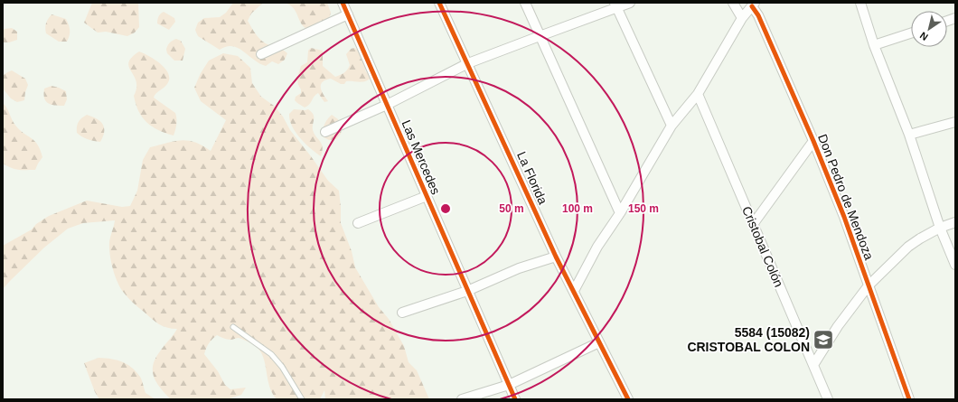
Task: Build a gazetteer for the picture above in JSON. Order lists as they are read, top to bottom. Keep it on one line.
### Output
{"streets":{"street":["Las Mercedes","La Florida","Don Pedro de Mendoza","Cristobal Colón"]},"places":{"school or university":["5584 (15082) CRISTOBAL COLON"]},"north":"bottom left","rings":["50 m","100 m","150 m"]}
